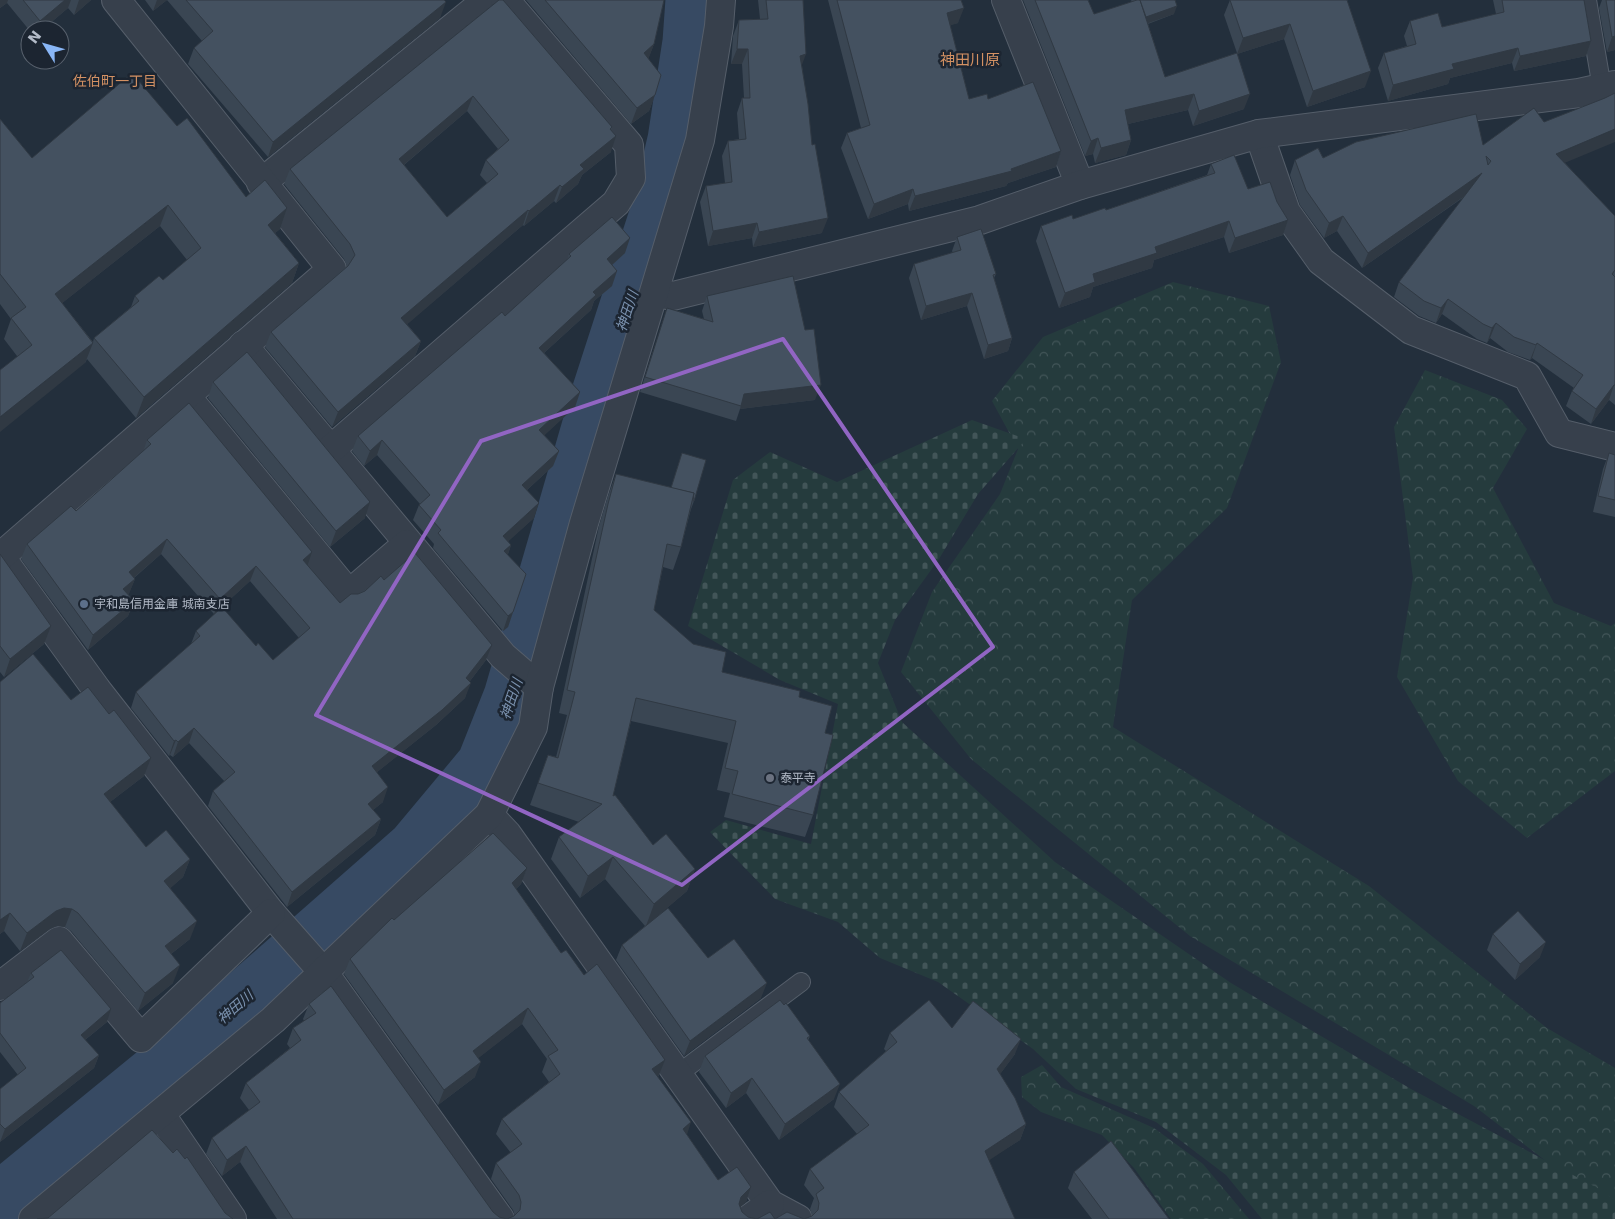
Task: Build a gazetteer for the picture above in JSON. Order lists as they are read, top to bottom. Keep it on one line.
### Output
{"districts":["神田川原","佐伯町一丁目"],"water":["神田川"],"places":["宇和島信用金庫 城南支店","泰平寺"],"north":"top left"}
